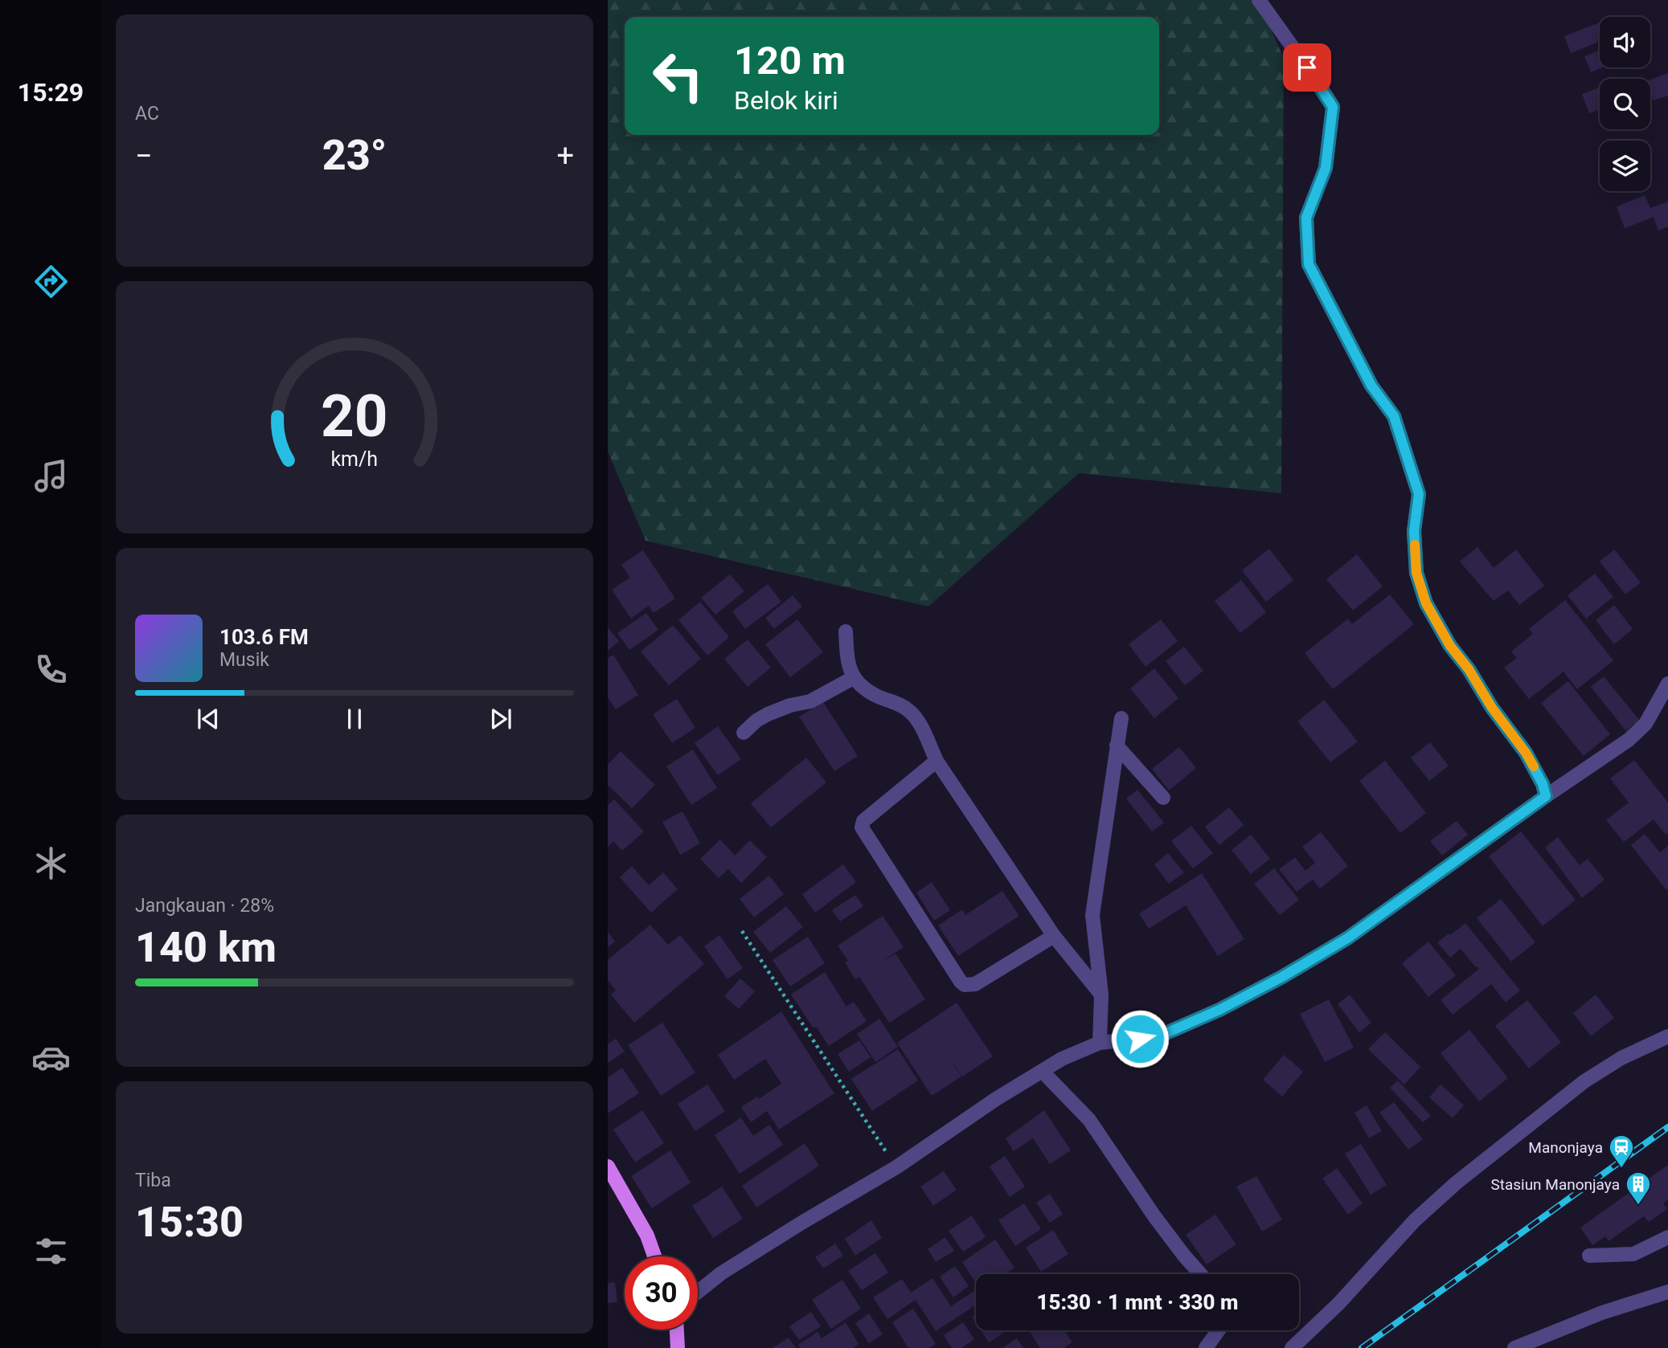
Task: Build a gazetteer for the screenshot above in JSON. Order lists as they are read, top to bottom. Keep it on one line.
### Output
{"places":{"station":["Manonjaya"],"building":["Stasiun Manonjaya"]},"page":{"tabs":"15:29","tile":["AC",["Jangkauan · 28%","140 km"],["Tiba","15:30"]],"turn":["120 m","Belok kiri"],"heat":["−","23°","+"],"song":["103.6 FM","Musik"],"limit":"30","trip":"15:30 · 1 mnt · 330 m","gauge":["20","km/h"]}}
